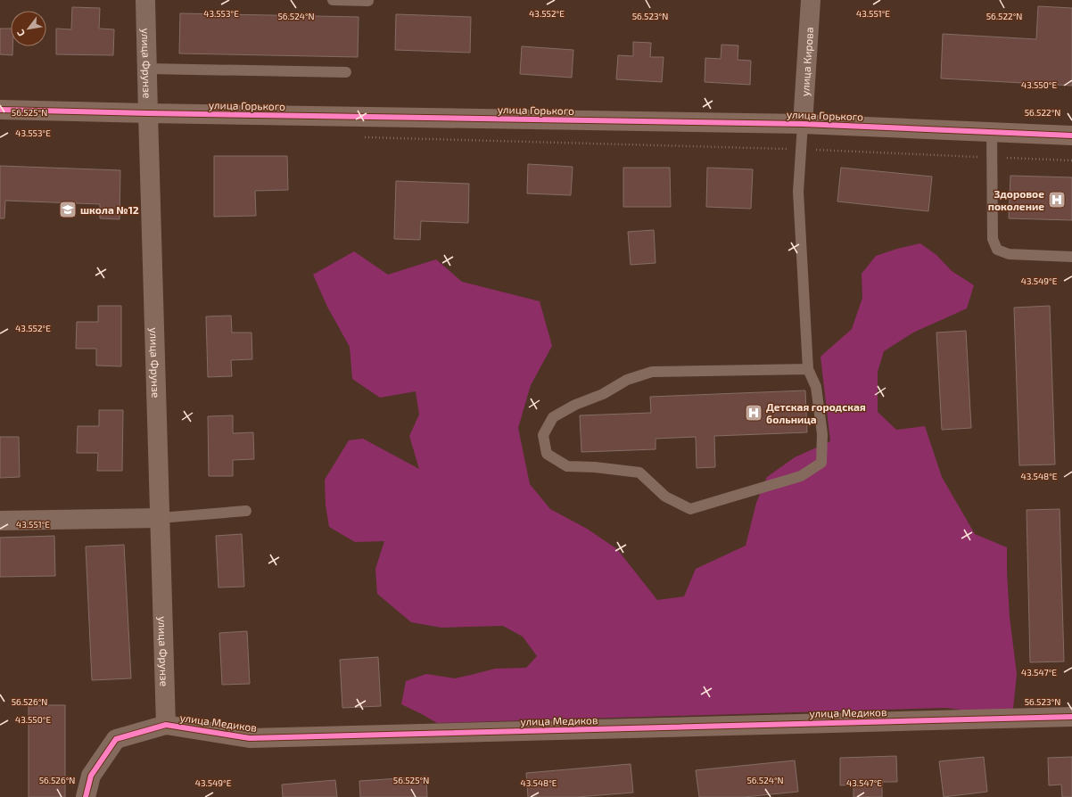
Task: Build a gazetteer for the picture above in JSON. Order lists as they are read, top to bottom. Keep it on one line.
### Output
{"streets":{"street":["улица Кирова","улица Фрунзе","улица Горького","улица Медиков"]},"crossings":[["улица Кирова","улица Горького"],["улица Фрунзе","улица Горького"],["улица Фрунзе","улица Медиков"]],"places":{"hospital":["Здоровое поколение","Детская городская больница"],"school or university":["школа №12"]},"north":"bottom left","coordinates":["43.553°E","43.552°E","43.551°E","56.524°N","56.523°N","56.522°N","43.550°E","56.525°N","43.549°E","43.548°E","43.547°E","56.526°N"]}
